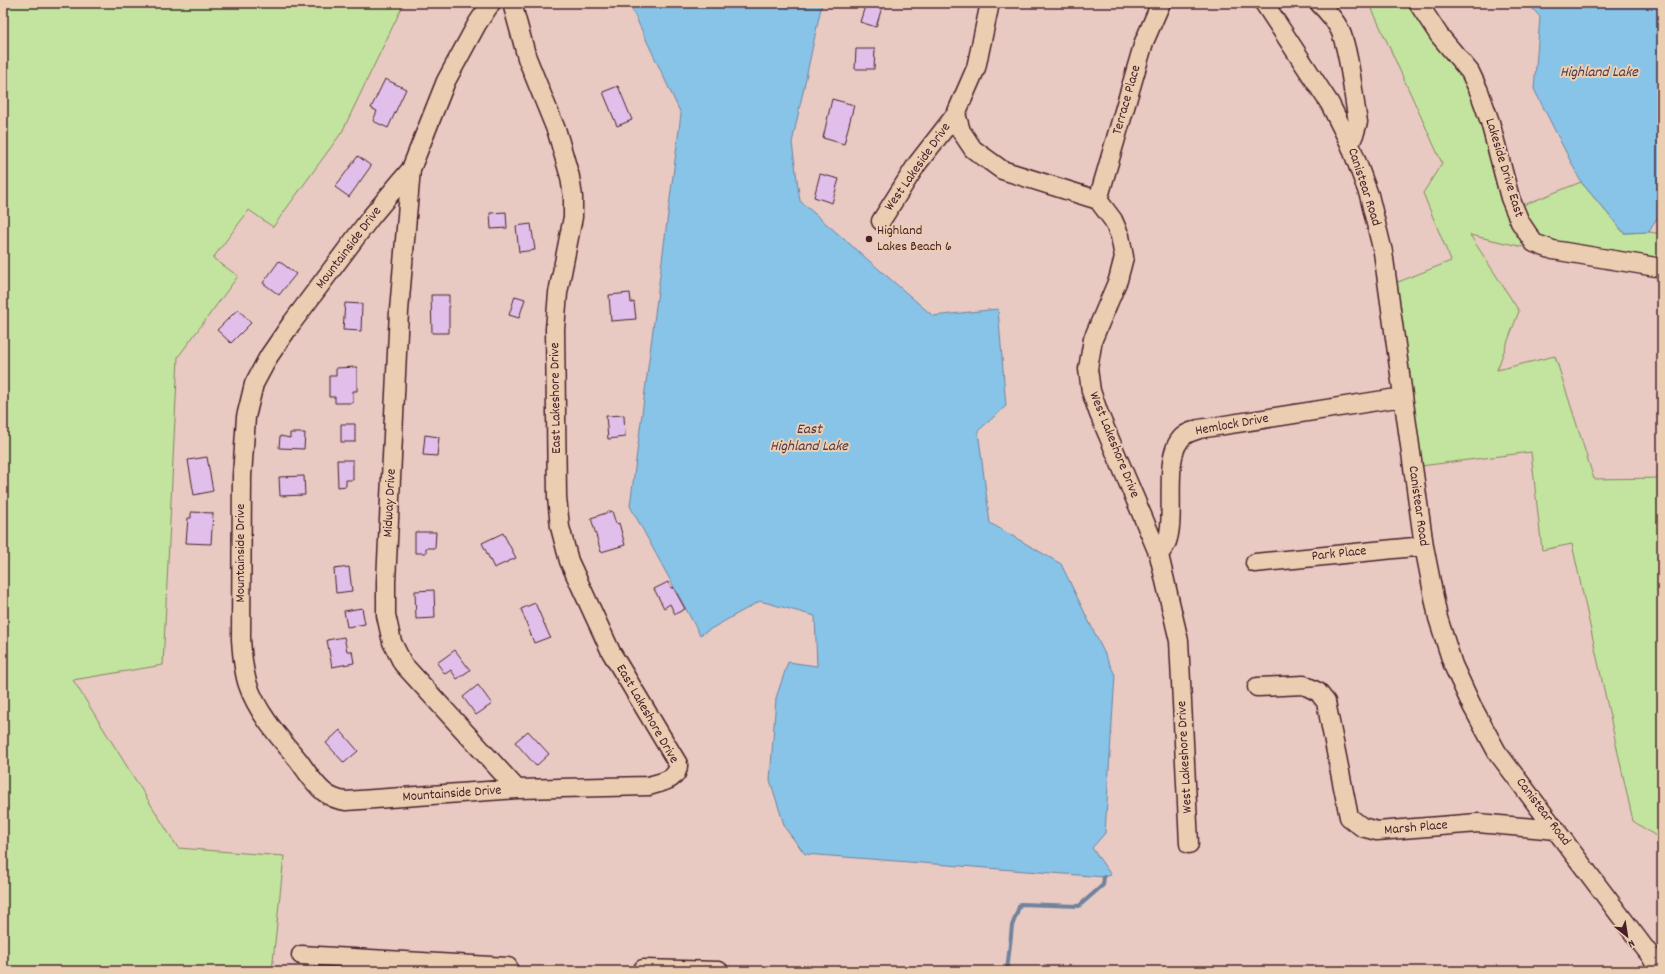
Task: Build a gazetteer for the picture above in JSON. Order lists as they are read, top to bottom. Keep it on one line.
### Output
{"streets":{"street":["Terrace Place","West Lakeside Drive","Lakeside Drive East","Canistear Road","Mountainside Drive","East Lakeshore Drive","Hemlock Drive","West Lakeshore Drive","Midway Drive","Park Place","Marsh Place"]},"crossings":[["Terrace Place","West Lakeshore Drive"],["Canistear Road","Hemlock Drive"],["Canistear Road","Park Place"],["Canistear Road","Marsh Place"],["Mountainside Drive","East Lakeshore Drive"],["Mountainside Drive","Midway Drive"],["Hemlock Drive","West Lakeshore Drive"]],"water":["Highland Lake","East Highland Lake"],"places":["Highland Lakes Beach 6"],"north":"bottom right"}
